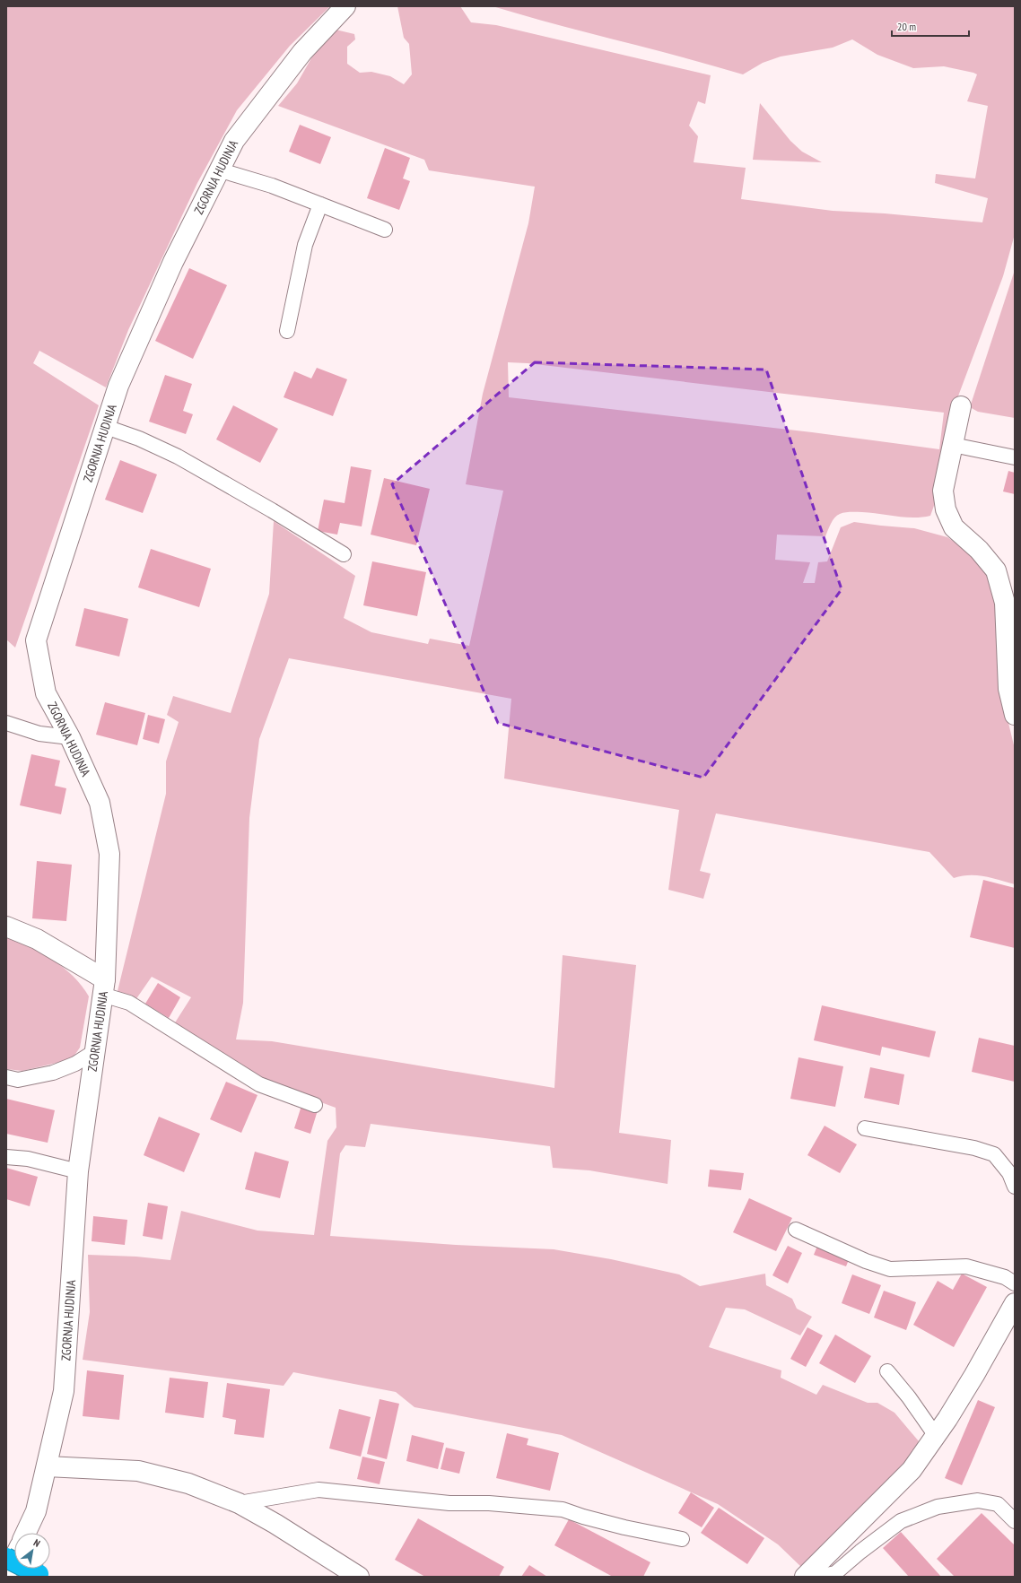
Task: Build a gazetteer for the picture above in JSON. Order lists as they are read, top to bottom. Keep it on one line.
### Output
{"streets":{"street":["ZGORNJA HUDINJA"]},"scale_bar":"20 m","north":"top right"}
